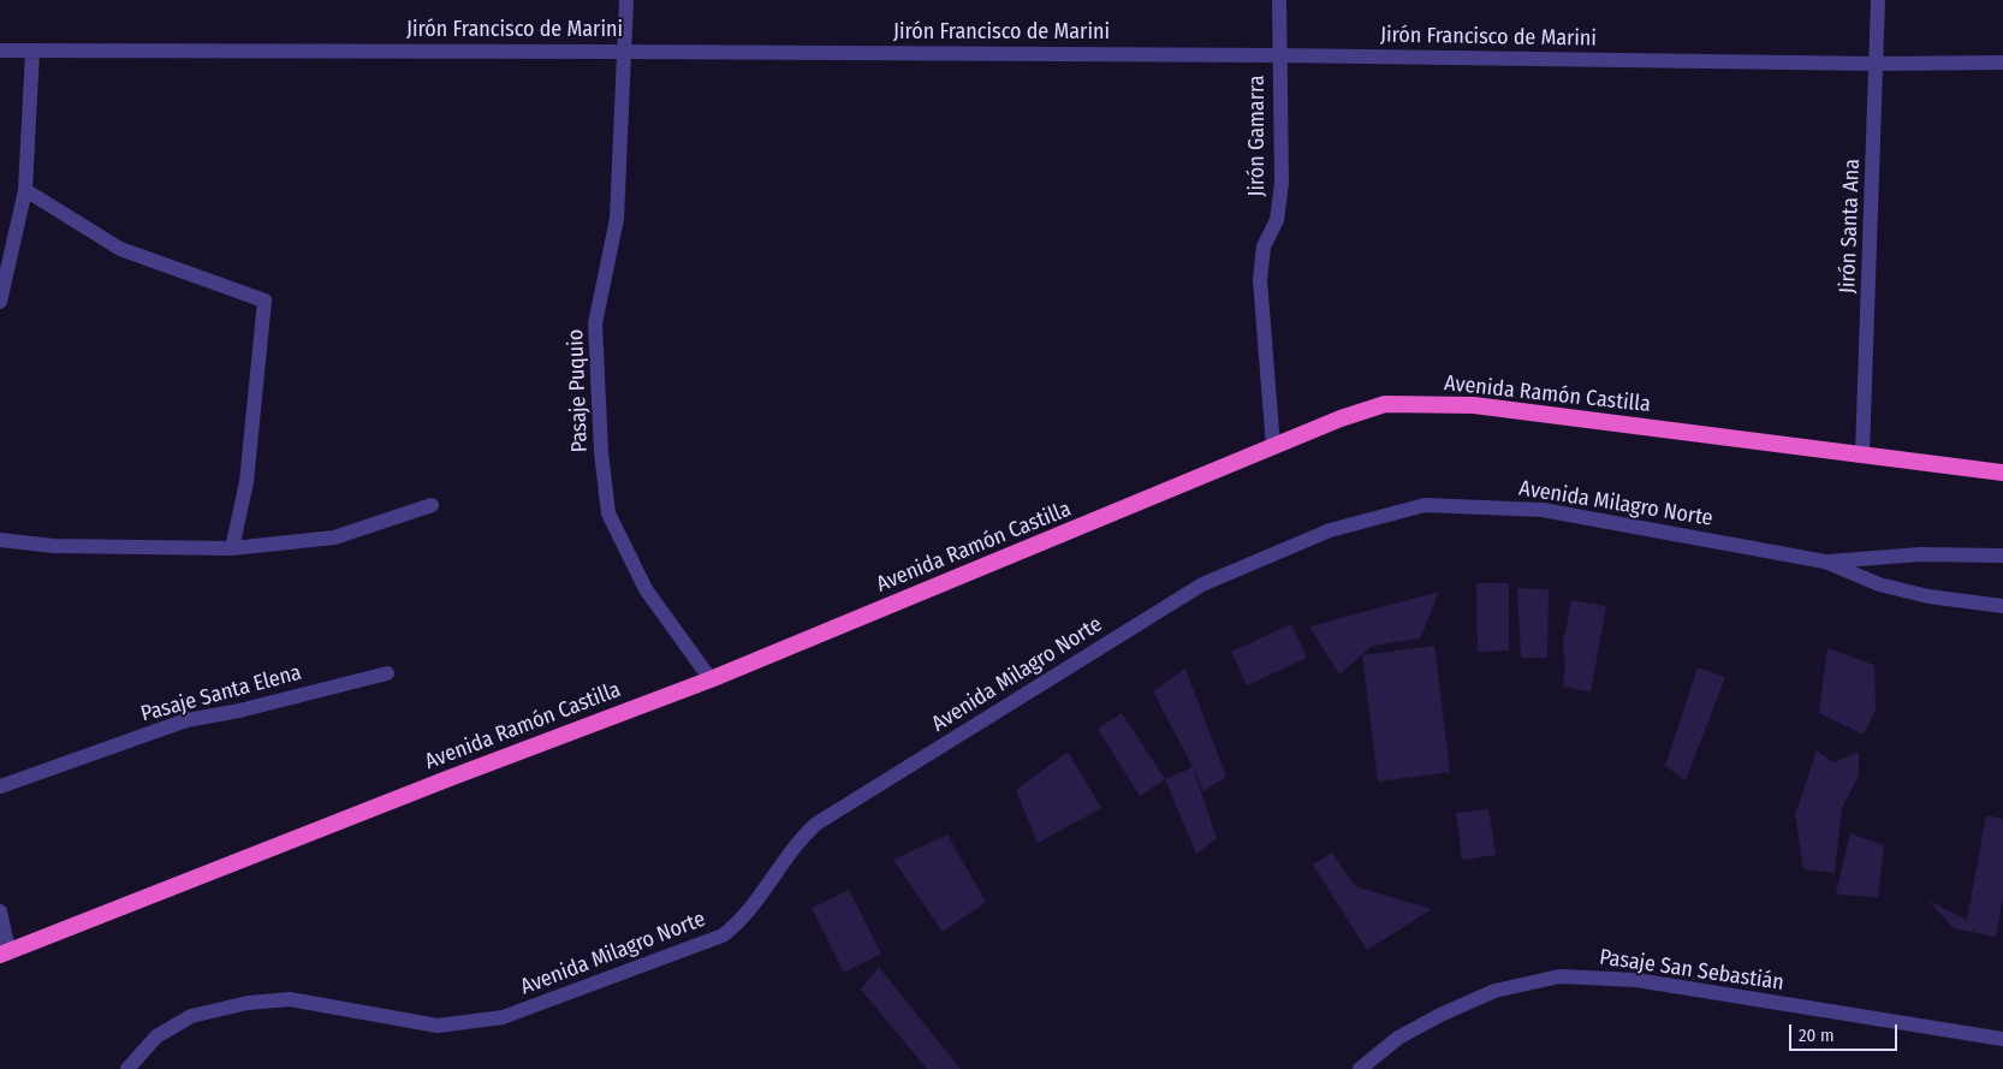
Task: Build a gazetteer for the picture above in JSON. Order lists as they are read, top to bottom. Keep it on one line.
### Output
{"streets":{"highway":["Avenida Ramón Castilla"],"street":["Jirón Francisco de Marini","Jirón Gamarra","Jirón Santa Ana","Pasaje Puquio","Avenida Milagro Norte","Pasaje Santa Elena","Pasaje San Sebastián"]},"crossings":[["Jirón Francisco de Marini","Jirón Gamarra"],["Jirón Francisco de Marini","Jirón Santa Ana"],["Jirón Francisco de Marini","Pasaje Puquio"],["Jirón Gamarra","Avenida Ramón Castilla"],["Jirón Santa Ana","Avenida Ramón Castilla"],["Pasaje Puquio","Avenida Ramón Castilla"]],"scale_bar":"20 m"}
